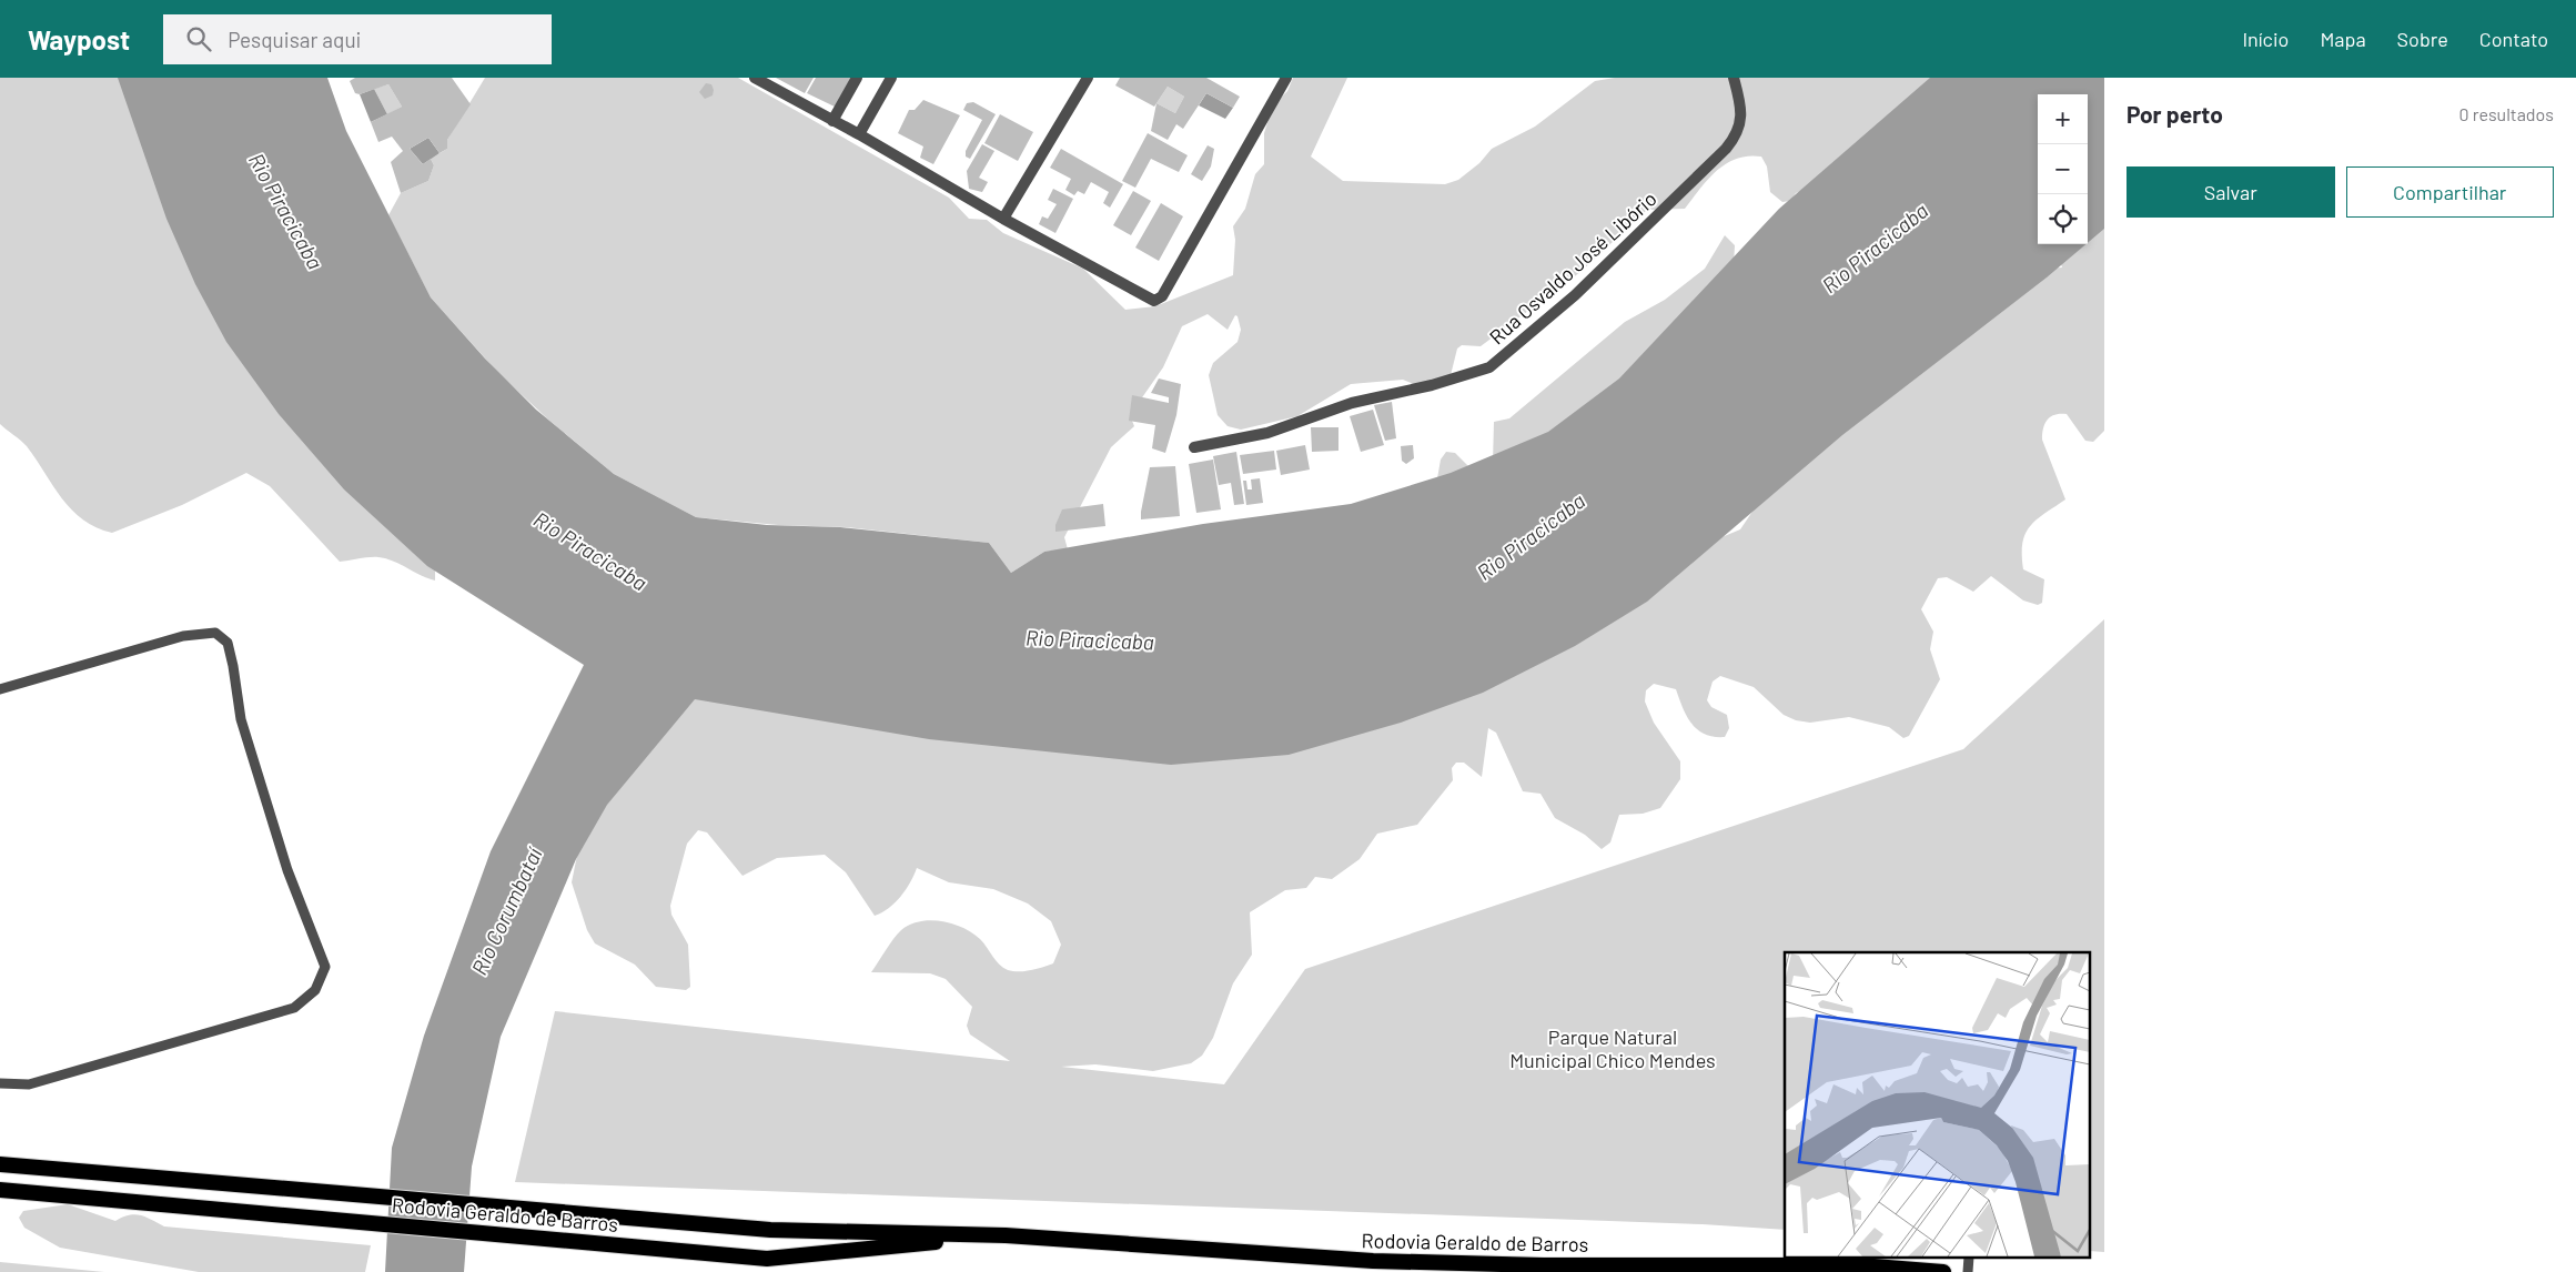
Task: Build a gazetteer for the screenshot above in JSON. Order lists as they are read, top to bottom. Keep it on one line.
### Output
{"streets":{"highway":["Rodovia Geraldo de Barros"],"street":["Rua Osvaldo José Libório"]},"water":["Rio Piracicaba","Rio Corumbataí"],"parks":["Parque Natural Municipal Chico Mendes"],"page":{"header":"Waypost","search":"Pesquisar aqui","nav":["Início","Mapa","Sobre","Contato"],"heading":["Por perto","0 resultados"],"map_buttons":["+","−"],"buttons":["Salvar","Compartilhar"]}}
